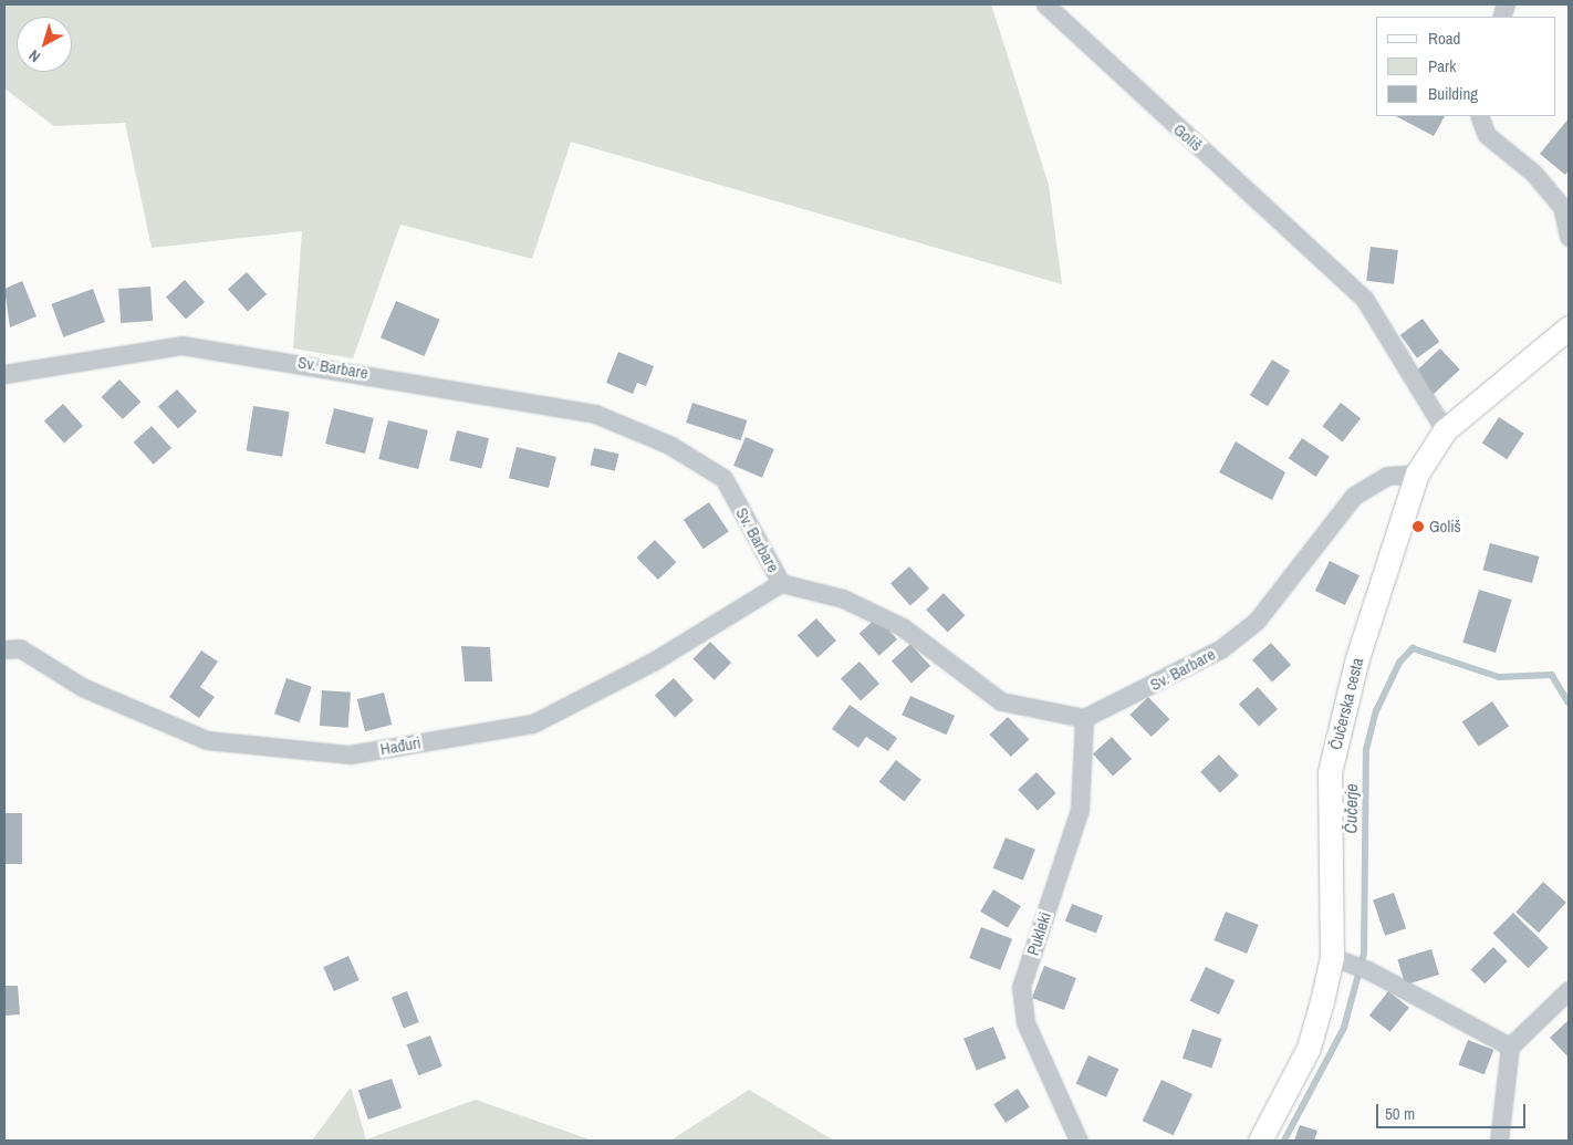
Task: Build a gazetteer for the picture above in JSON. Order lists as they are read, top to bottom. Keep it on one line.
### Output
{"streets":{"street":["Goliš","Sv. Barbare","Čučerska cesta","Hađuri","Pukleki"]},"crossings":[["Goliš","Čučerska cesta"],["Sv. Barbare","Čučerska cesta"],["Sv. Barbare","Hađuri"],["Sv. Barbare","Pukleki"]],"water":["Čučerje"],"places":["Goliš"],"legend":["Road","Park","Building"],"scale_bar":"50 m","north":"bottom left"}
